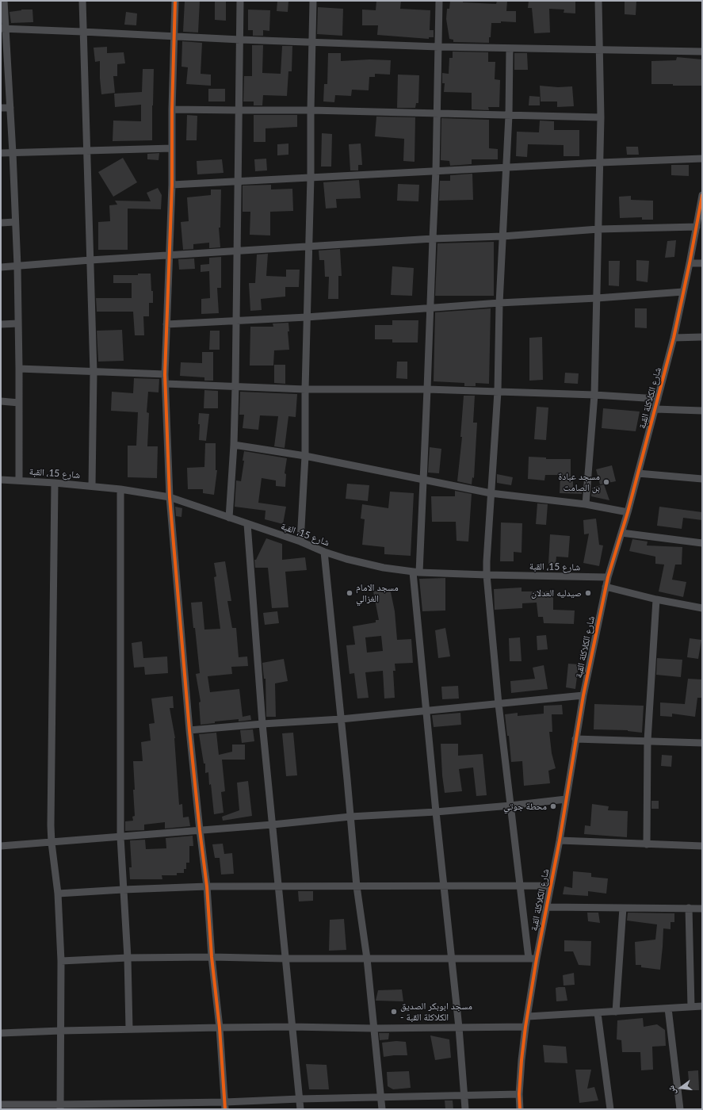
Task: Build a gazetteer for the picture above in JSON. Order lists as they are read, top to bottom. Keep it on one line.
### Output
{"streets":{"street":["شارع الكلاكلة القبة","شارع 15، القبة"]},"crossings":[["شارع الكلاكلة القبة","شارع 15، القبة"]],"places":["مسجد عبادة بن الصامت","مسجد الامام الغزالي","صيدليه العدلان","محطة جوتي","مسجد ابوبكر الصديق - الكلاكلة القبة"],"north":"left"}
